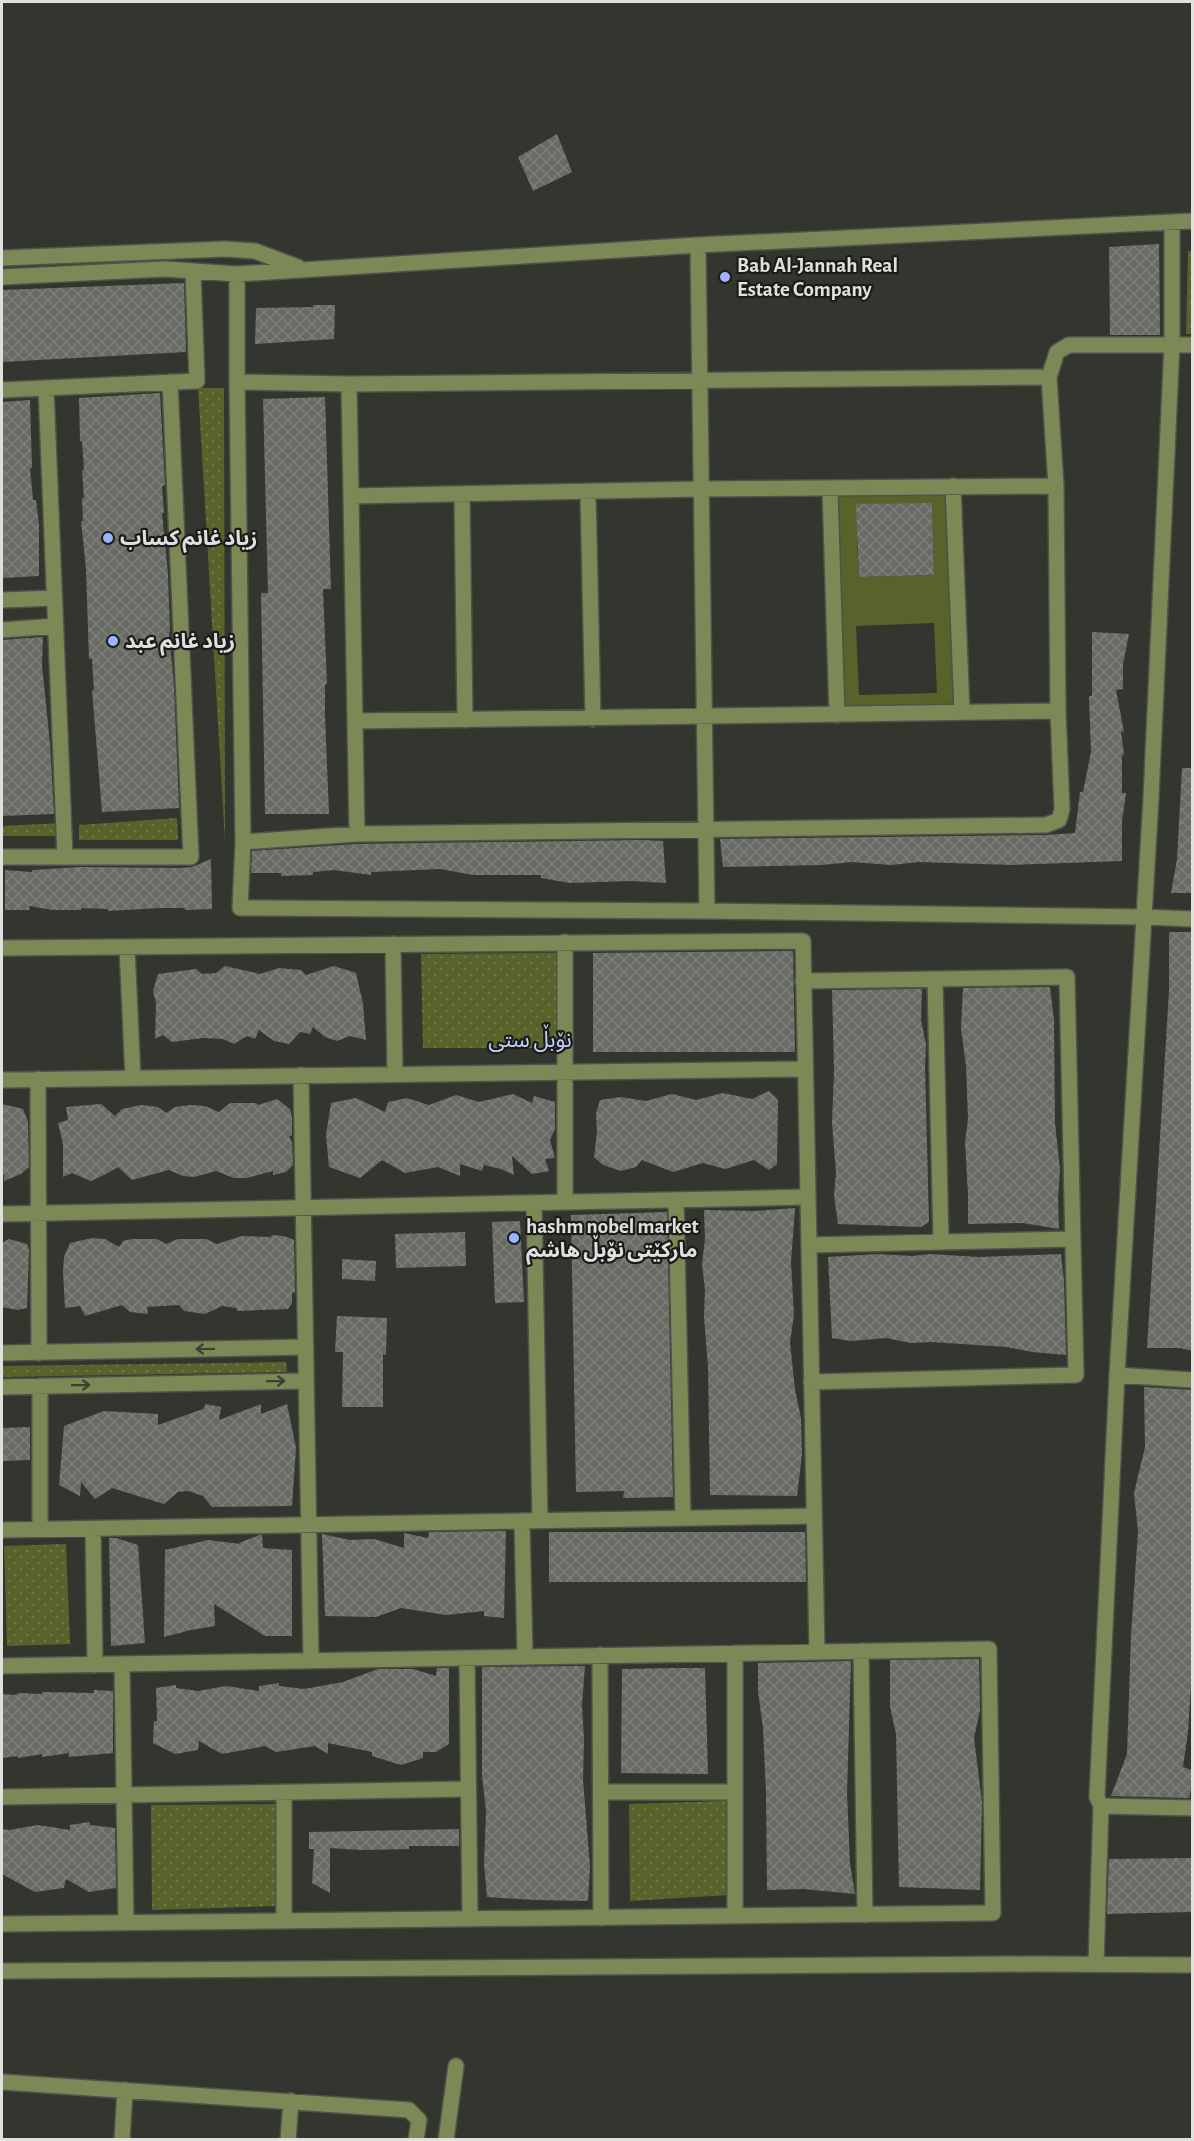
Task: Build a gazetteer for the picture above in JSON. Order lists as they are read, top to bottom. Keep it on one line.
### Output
{"districts":["نۆبڵ ستی"],"places":["Bab Al-Jannah Real Estate Company","زياد غانم كساب","زياد غانم عبد","hashm nobel market مارکێتی نۆبڵ هاشم"]}
